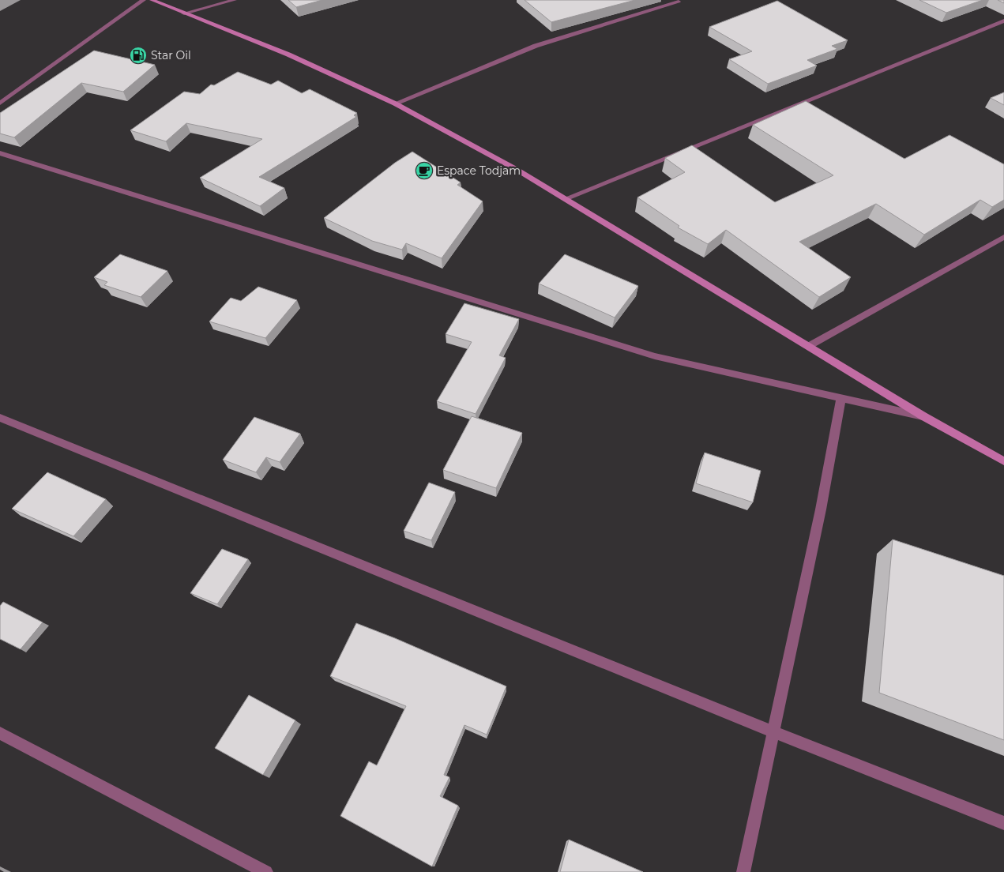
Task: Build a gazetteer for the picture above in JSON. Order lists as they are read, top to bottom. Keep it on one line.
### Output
{"places":{"fuel station":["Star Oil"],"cafe":["Espace Todjam"]}}
